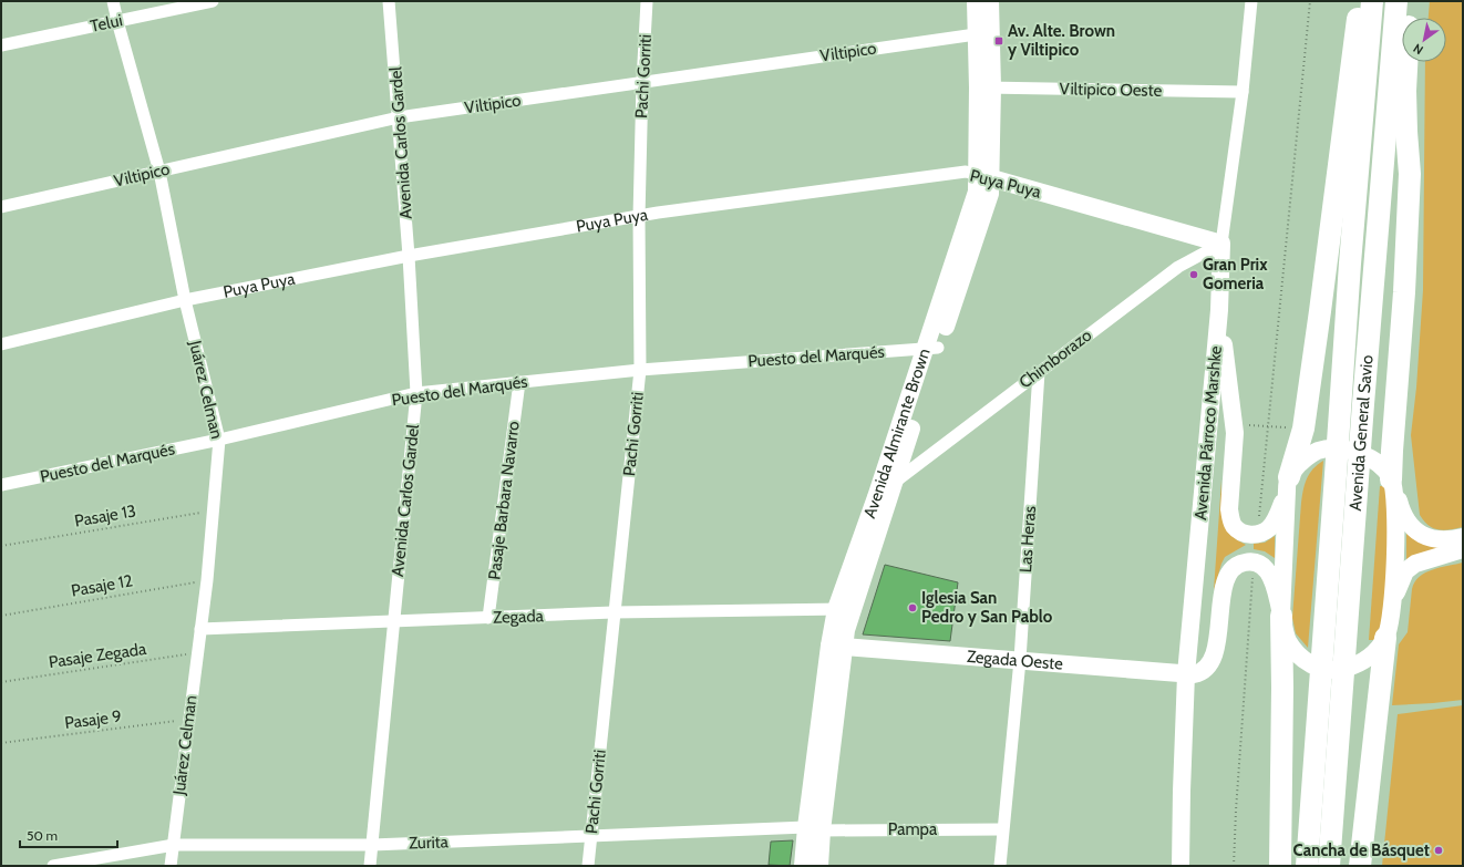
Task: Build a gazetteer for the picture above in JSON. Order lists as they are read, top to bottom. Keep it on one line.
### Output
{"streets":{"highway":["Avenida General Savio"],"main road":["Puya Puya","Avenida Almirante Brown","Avenida Párroco Marshke","Zegada Oeste"],"street":["Telui","Viltipico","Pachi Gorriti","Viltipico Oeste","Avenida Carlos Gardel","Puesto del Marqués","Chimborazo","Juárez Celman","Pasaje Barbara Navarro","Las Heras","Zegada","Pampa","Zurita"],"path":["Pasaje 13","Pasaje 12","Pasaje Zegada","Pasaje 9"]},"crossings":[["Telui","Juárez Celman"],["Viltipico","Pachi Gorriti"],["Viltipico","Avenida Carlos Gardel"],["Viltipico","Juárez Celman"],["Viltipico","Avenida Almirante Brown"],["Pachi Gorriti","Puya Puya"],["Pachi Gorriti","Puesto del Marqués"],["Pachi Gorriti","Zegada"],["Pachi Gorriti","Zurita"],["Viltipico Oeste","Avenida Almirante Brown"],["Viltipico Oeste","Avenida Párroco Marshke"],["Avenida Carlos Gardel","Puya Puya"],["Avenida Carlos Gardel","Puesto del Marqués"],["Avenida Carlos Gardel","Zegada"],["Avenida Carlos Gardel","Zurita"],["Puya Puya","Chimborazo"],["Puya Puya","Juárez Celman"],["Puya Puya","Avenida Almirante Brown"],["Puya Puya","Avenida Párroco Marshke"],["Puesto del Marqués","Juárez Celman"],["Puesto del Marqués","Avenida Almirante Brown"],["Puesto del Marqués","Pasaje Barbara Navarro"],["Chimborazo","Avenida Almirante Brown"],["Chimborazo","Avenida Párroco Marshke"],["Chimborazo","Las Heras"],["Juárez Celman","Pasaje 13"],["Juárez Celman","Pasaje 12"],["Juárez Celman","Zegada"],["Juárez Celman","Pasaje Zegada"],["Juárez Celman","Pasaje 9"],["Juárez Celman","Zurita"],["Avenida Almirante Brown","Zegada"],["Avenida Almirante Brown","Zegada Oeste"],["Avenida Almirante Brown","Pampa"],["Avenida Almirante Brown","Zurita"],["Avenida Párroco Marshke","Zegada Oeste"],["Pasaje Barbara Navarro","Zegada"],["Las Heras","Zegada Oeste"],["Las Heras","Pampa"],["Pampa","Zurita"]],"places":{"transit":["Av. Alte. Brown y Viltipico"],"other":["Gran Prix Gomeria","Iglesia San Pedro y San Pablo","Cancha de Básquet"]},"scale_bar":"50 m","north":"bottom left"}
